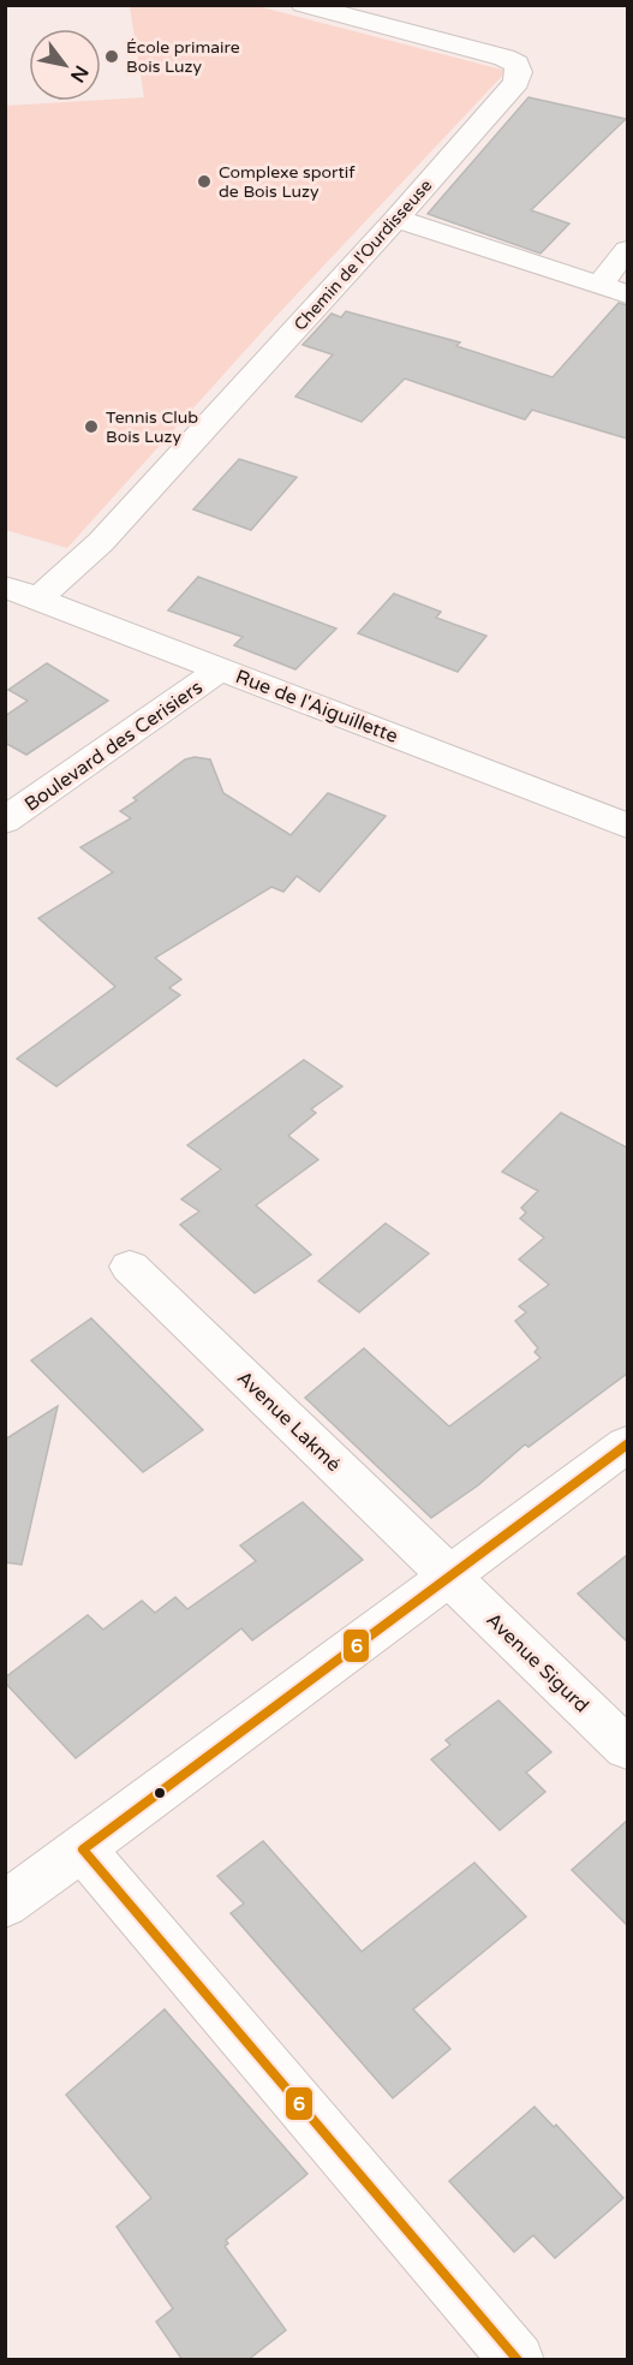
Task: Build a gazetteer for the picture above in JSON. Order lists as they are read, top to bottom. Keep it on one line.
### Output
{"streets":{"street":["Chemin de l'Ourdisseuse","Rue de l'Aiguillette","Boulevard des Cerisiers","Avenue Lakmé","Avenue Sigurd"]},"crossings":[["Chemin de l'Ourdisseuse","Rue de l'Aiguillette"],["Rue de l'Aiguillette","Boulevard des Cerisiers"],["Avenue Lakmé","Avenue Sigurd"]],"places":["École primaire Bois Luzy","Complexe sportif de Bois Luzy","Tennis Club Bois Luzy"],"lines":["transit line 6"],"north":"bottom right"}
